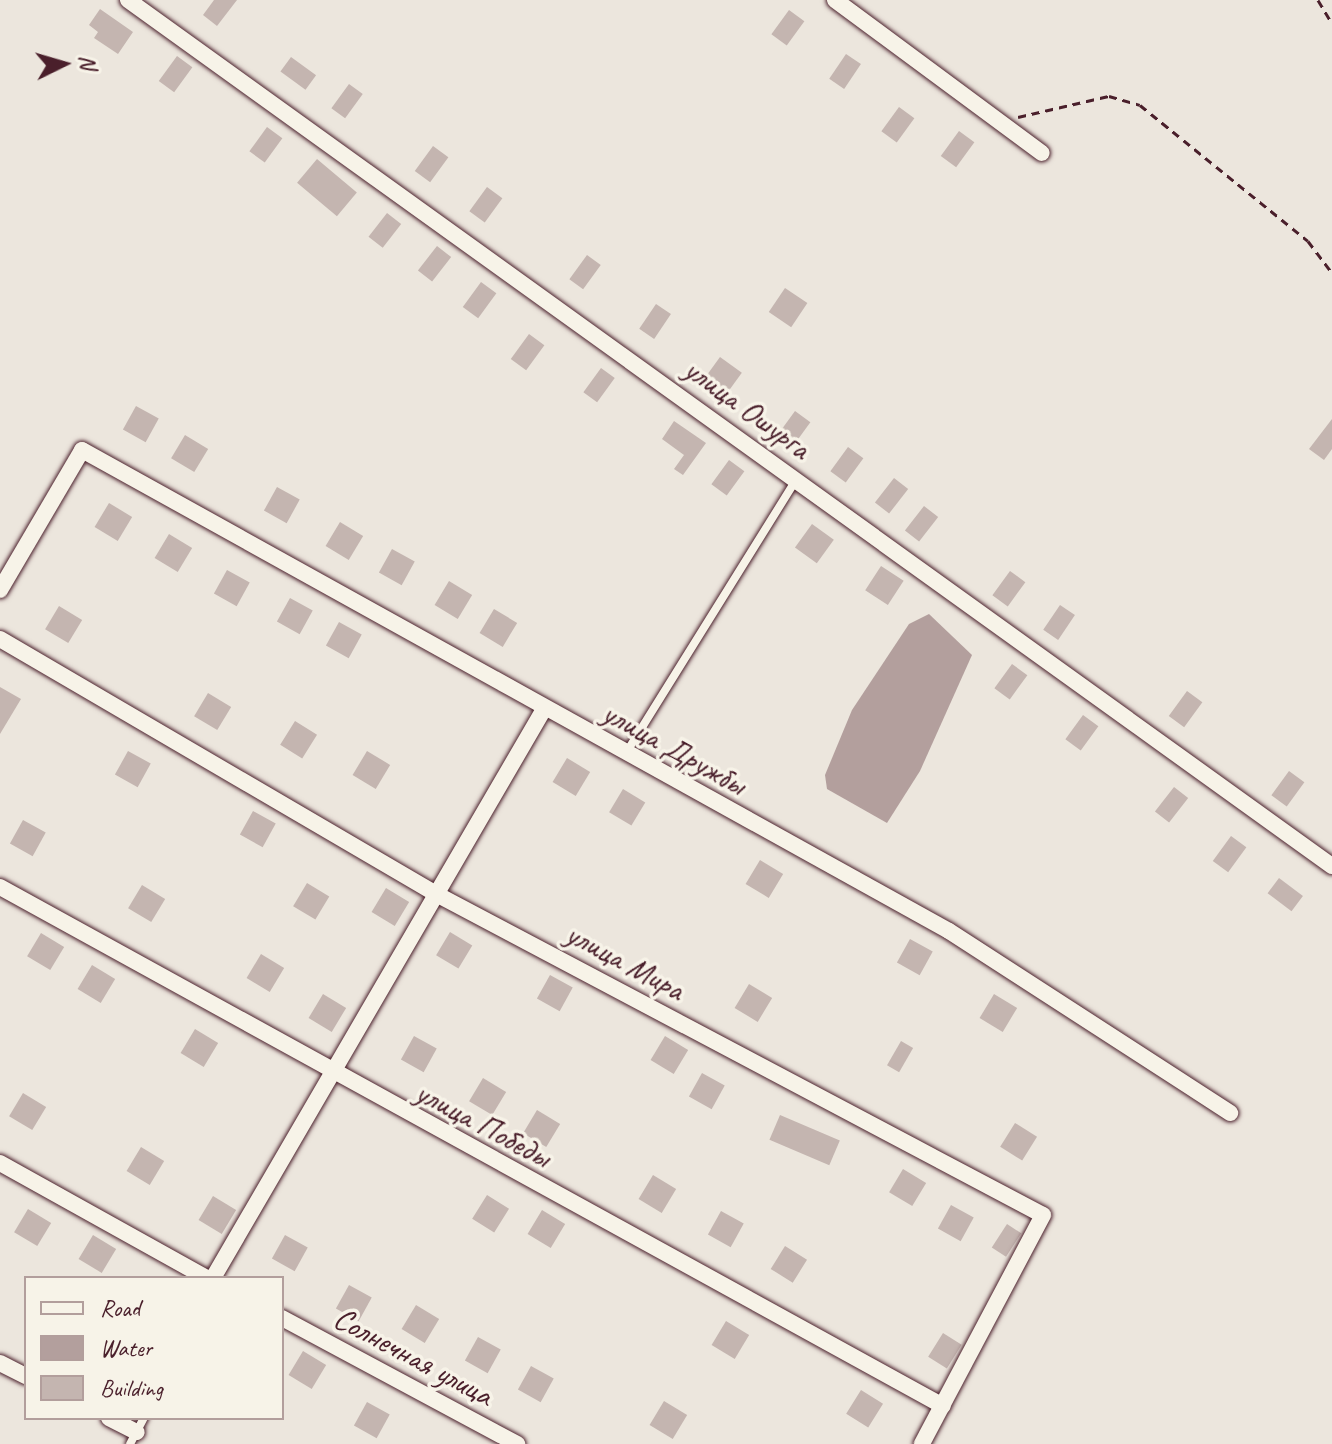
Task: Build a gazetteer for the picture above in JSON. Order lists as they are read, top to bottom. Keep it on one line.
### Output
{"streets":{"street":["улица Ошурга","улица Дружбы","улица Мира","улица Победы","Солнечная улица"]},"crossings":[["улица Мира","улица Победы"]],"legend":["Road","Water","Building"],"north":"right"}
